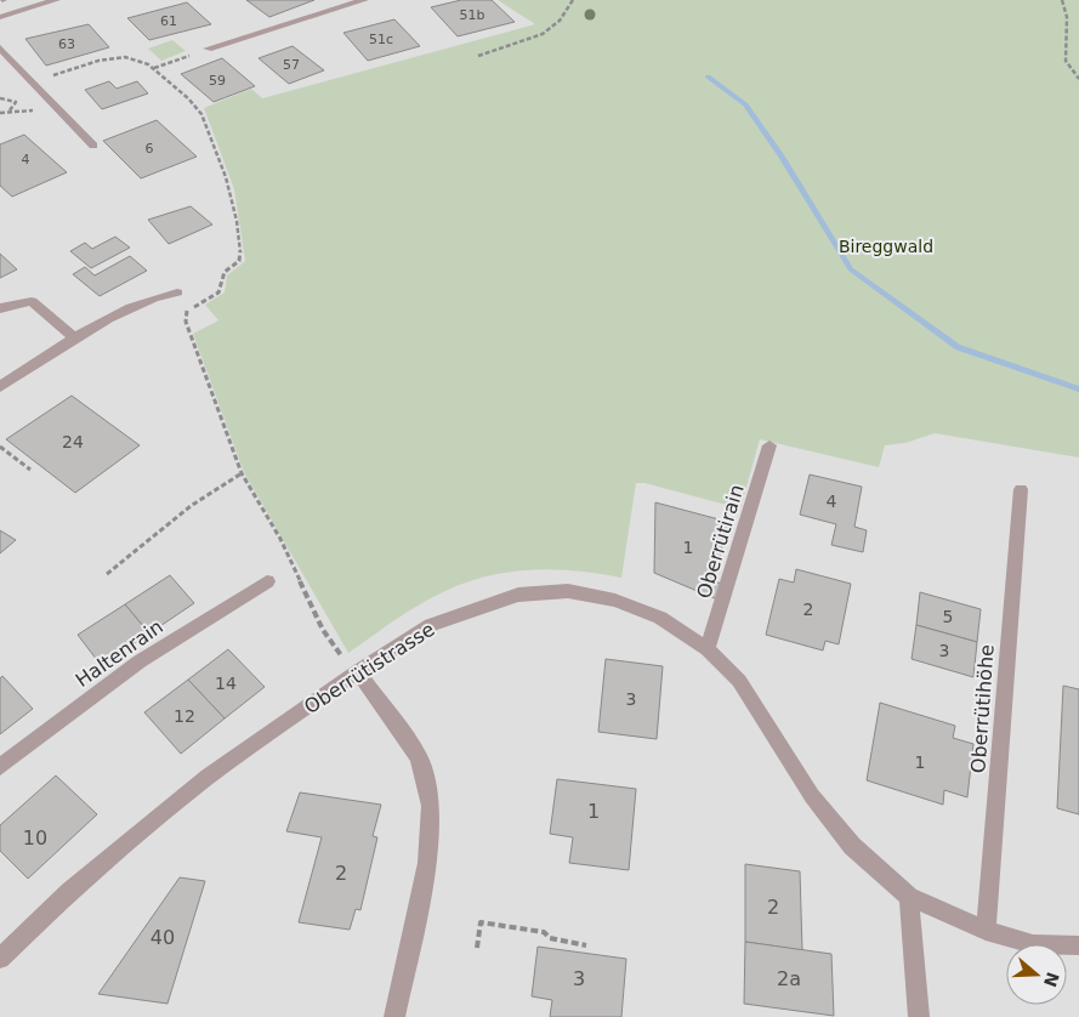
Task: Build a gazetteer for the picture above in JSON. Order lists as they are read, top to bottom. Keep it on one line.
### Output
{"streets":{"street":["Oberrütirain","Haltenrain","Oberrütistrasse","Oberrütihöhe"]},"crossings":[["Oberrütirain","Oberrütistrasse"],["Oberrütistrasse","Oberrütihöhe"]],"parks":["Bireggwald"],"house_numbers":["51b","61","51c","63","57","59","6","4","24","4","1","2","5","3","14","3","12","1","1","10","2","2","40","3","2a"],"north":"right"}
